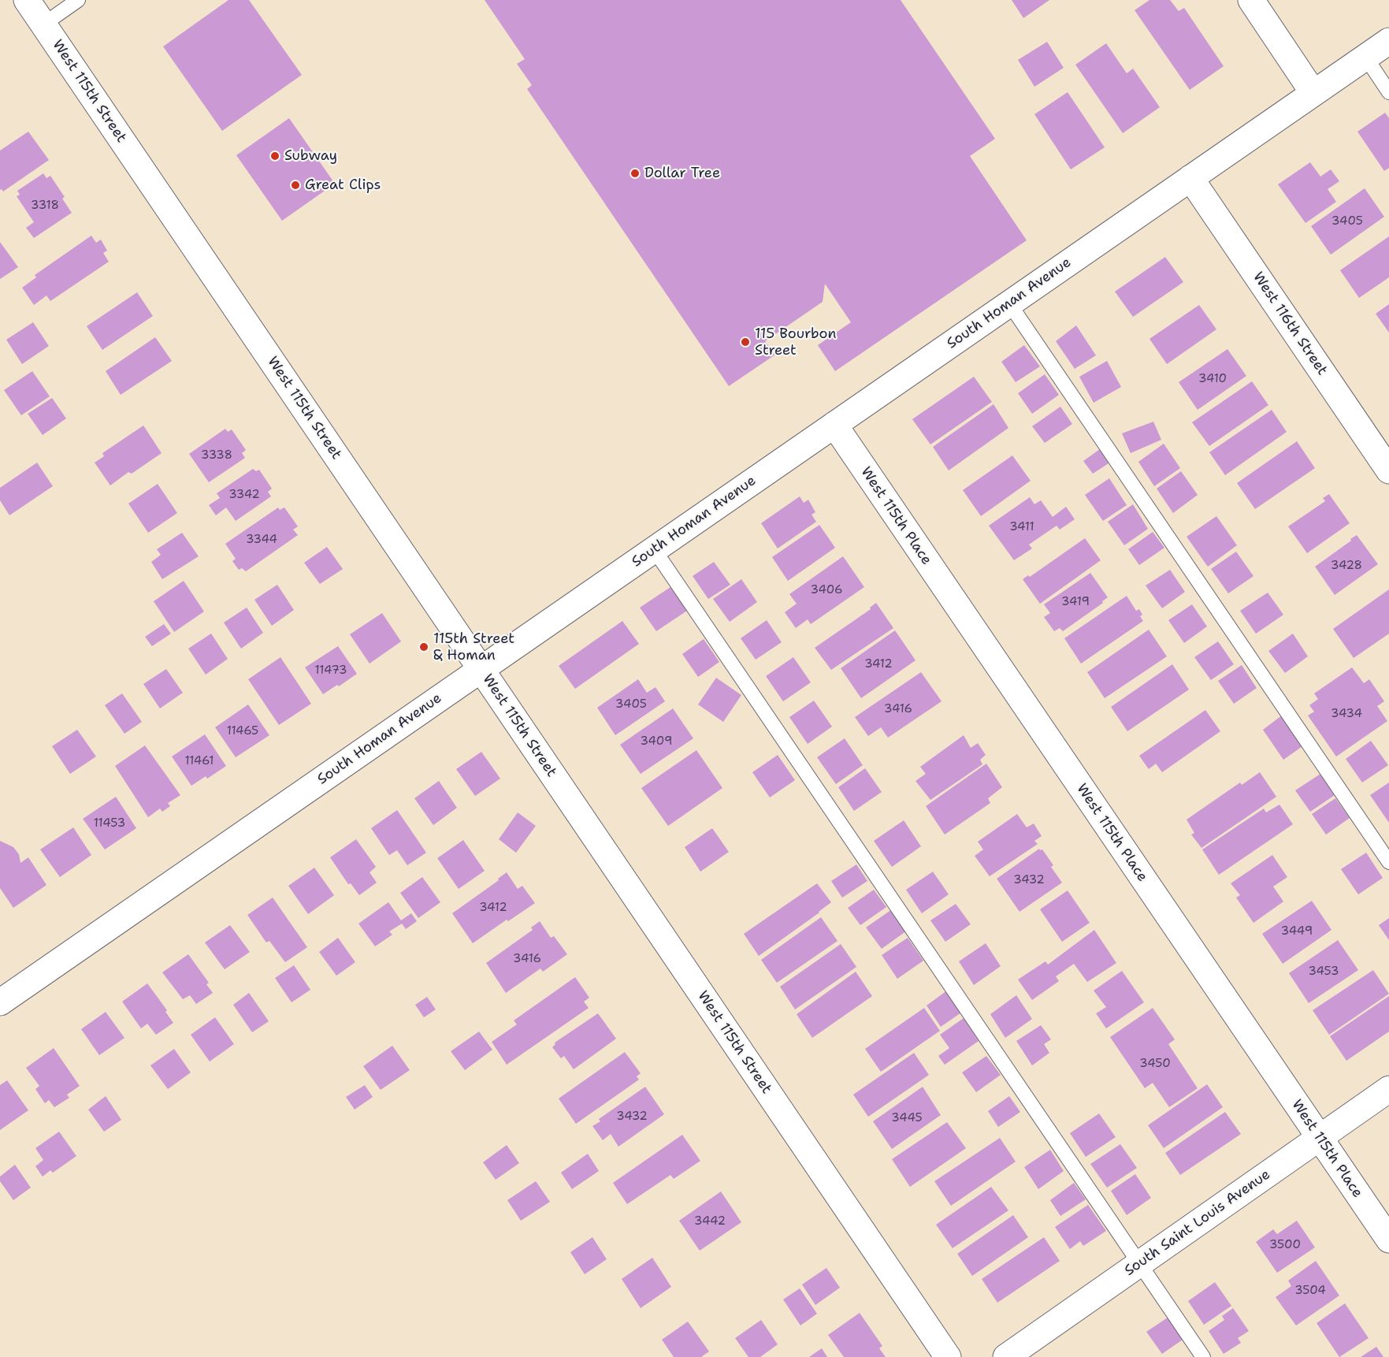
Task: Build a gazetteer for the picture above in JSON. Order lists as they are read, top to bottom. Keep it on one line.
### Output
{"streets":{"street":["West 115th Street","South Homan Avenue","West 116th Street","West 115th Place","South Saint Louis Avenue"]},"crossings":[["West 115th Street","South Homan Avenue"],["South Homan Avenue","West 116th Street"],["South Homan Avenue","West 115th Place"],["West 115th Place","South Saint Louis Avenue"]],"places":["Subway","Dollar Tree","Great Clips","115 Bourbon Street","115th Street & Homan"],"house_numbers":["3318","3405","3410","3338","3342","3411","3344","3428","3406","3419","3412","11473","3405","3416","3434","11465","3409","11461","11453","3432","3412","3449","3416","3453","3450","3432","3445","3442","3500","3504"]}
